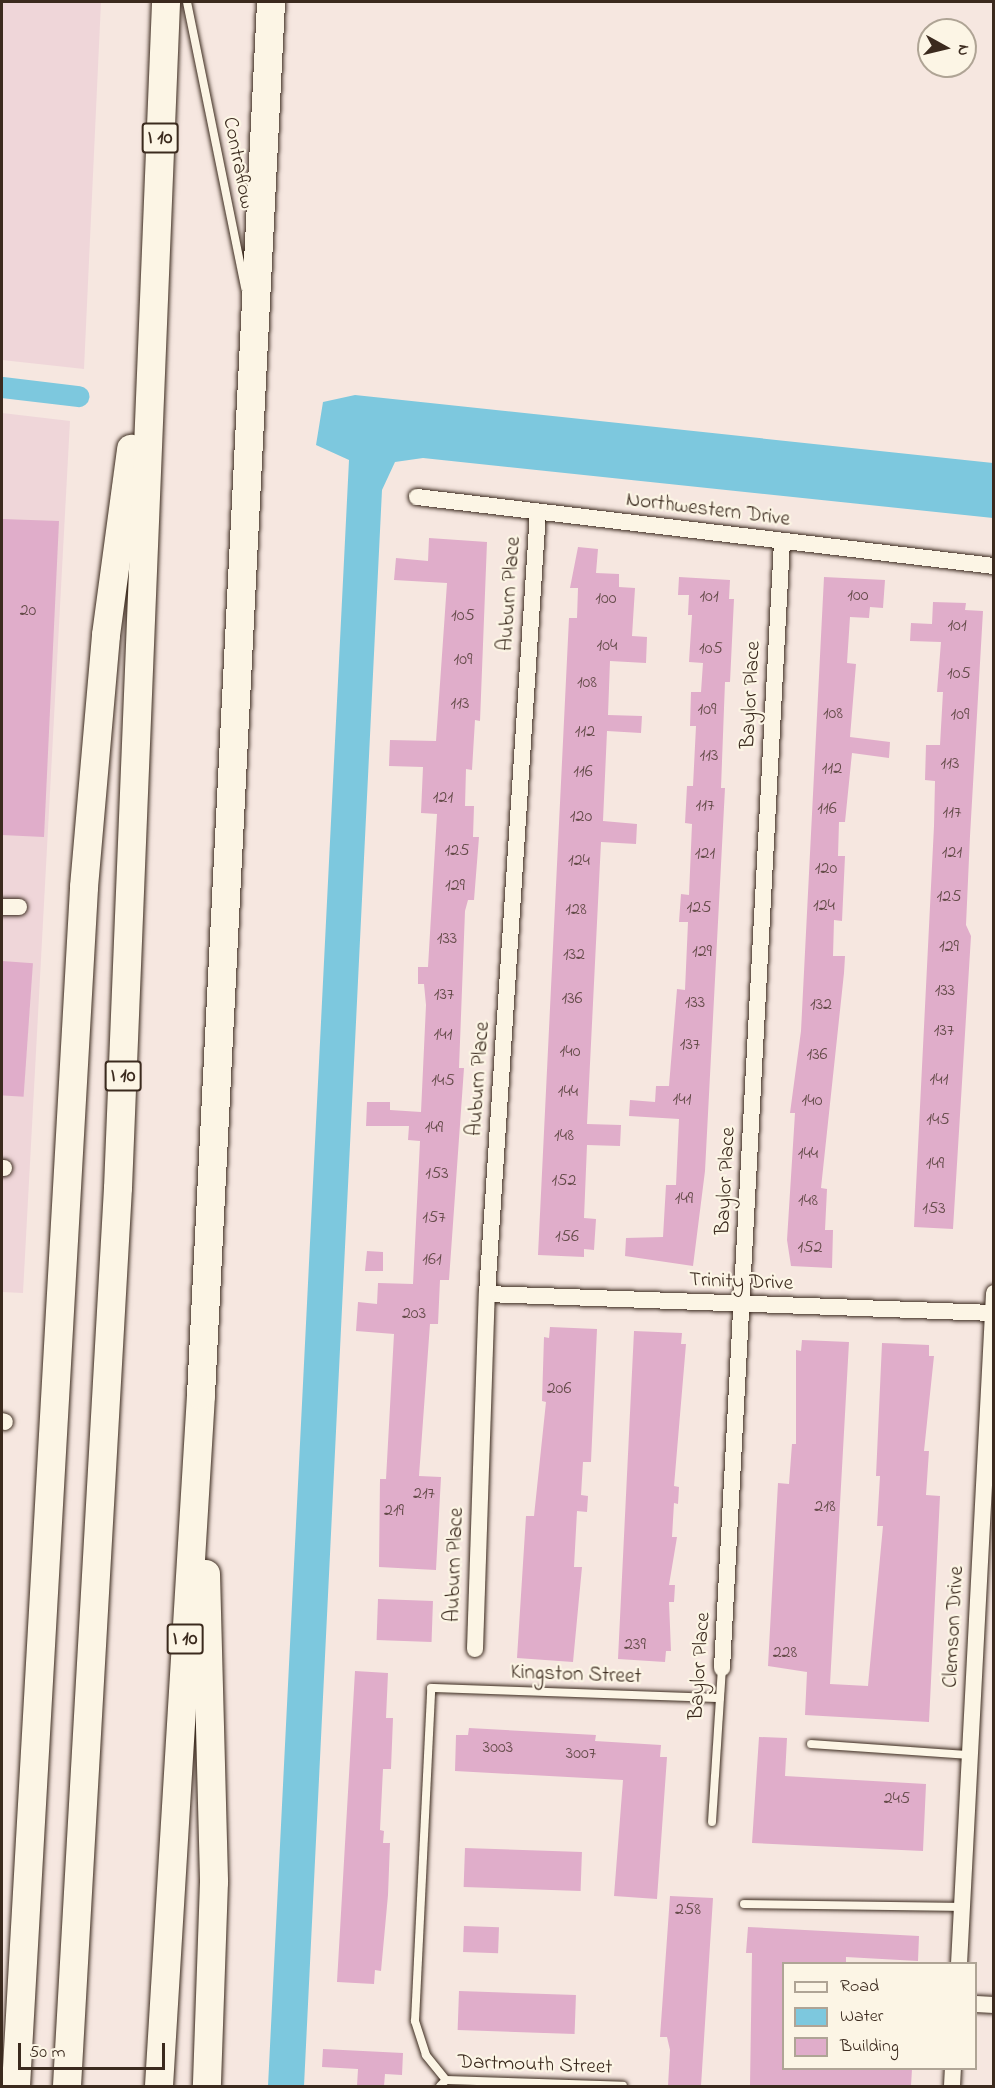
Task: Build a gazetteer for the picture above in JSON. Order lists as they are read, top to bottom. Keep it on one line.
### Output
{"streets":{"highway":["I 10"],"street":["Northwestern Drive","Auburn Place","Baylor Place","Trinity Drive","Clemson Drive"],"lane":["Contraflow","Kingston Street","Dartmouth Street"]},"crossings":[["I 10","Contraflow"],["Northwestern Drive","Auburn Place"],["Northwestern Drive","Baylor Place"],["Auburn Place","Trinity Drive"],["Baylor Place","Trinity Drive"],["Baylor Place","Kingston Street"],["Trinity Drive","Clemson Drive"],["Kingston Street","Dartmouth Street"]],"house_numbers":["100","101","100","20","105","101","104","105","109","105","108","113","109","108","109","112","113","113","112","116","121","117","116","117","120","125","121","121","124","120","129","125","124","125","128","133","129","129","132","133","137","136","133","132","137","141","137","140","136","141","145","144","141","140","145","149","148","144","149","153","152","149","148","153","157","156","152","161","203","206","217","218","219","239","228","3003","3007","245","258"],"legend":["Road","Water","Building"],"scale_bar":"50 m","north":"right"}
